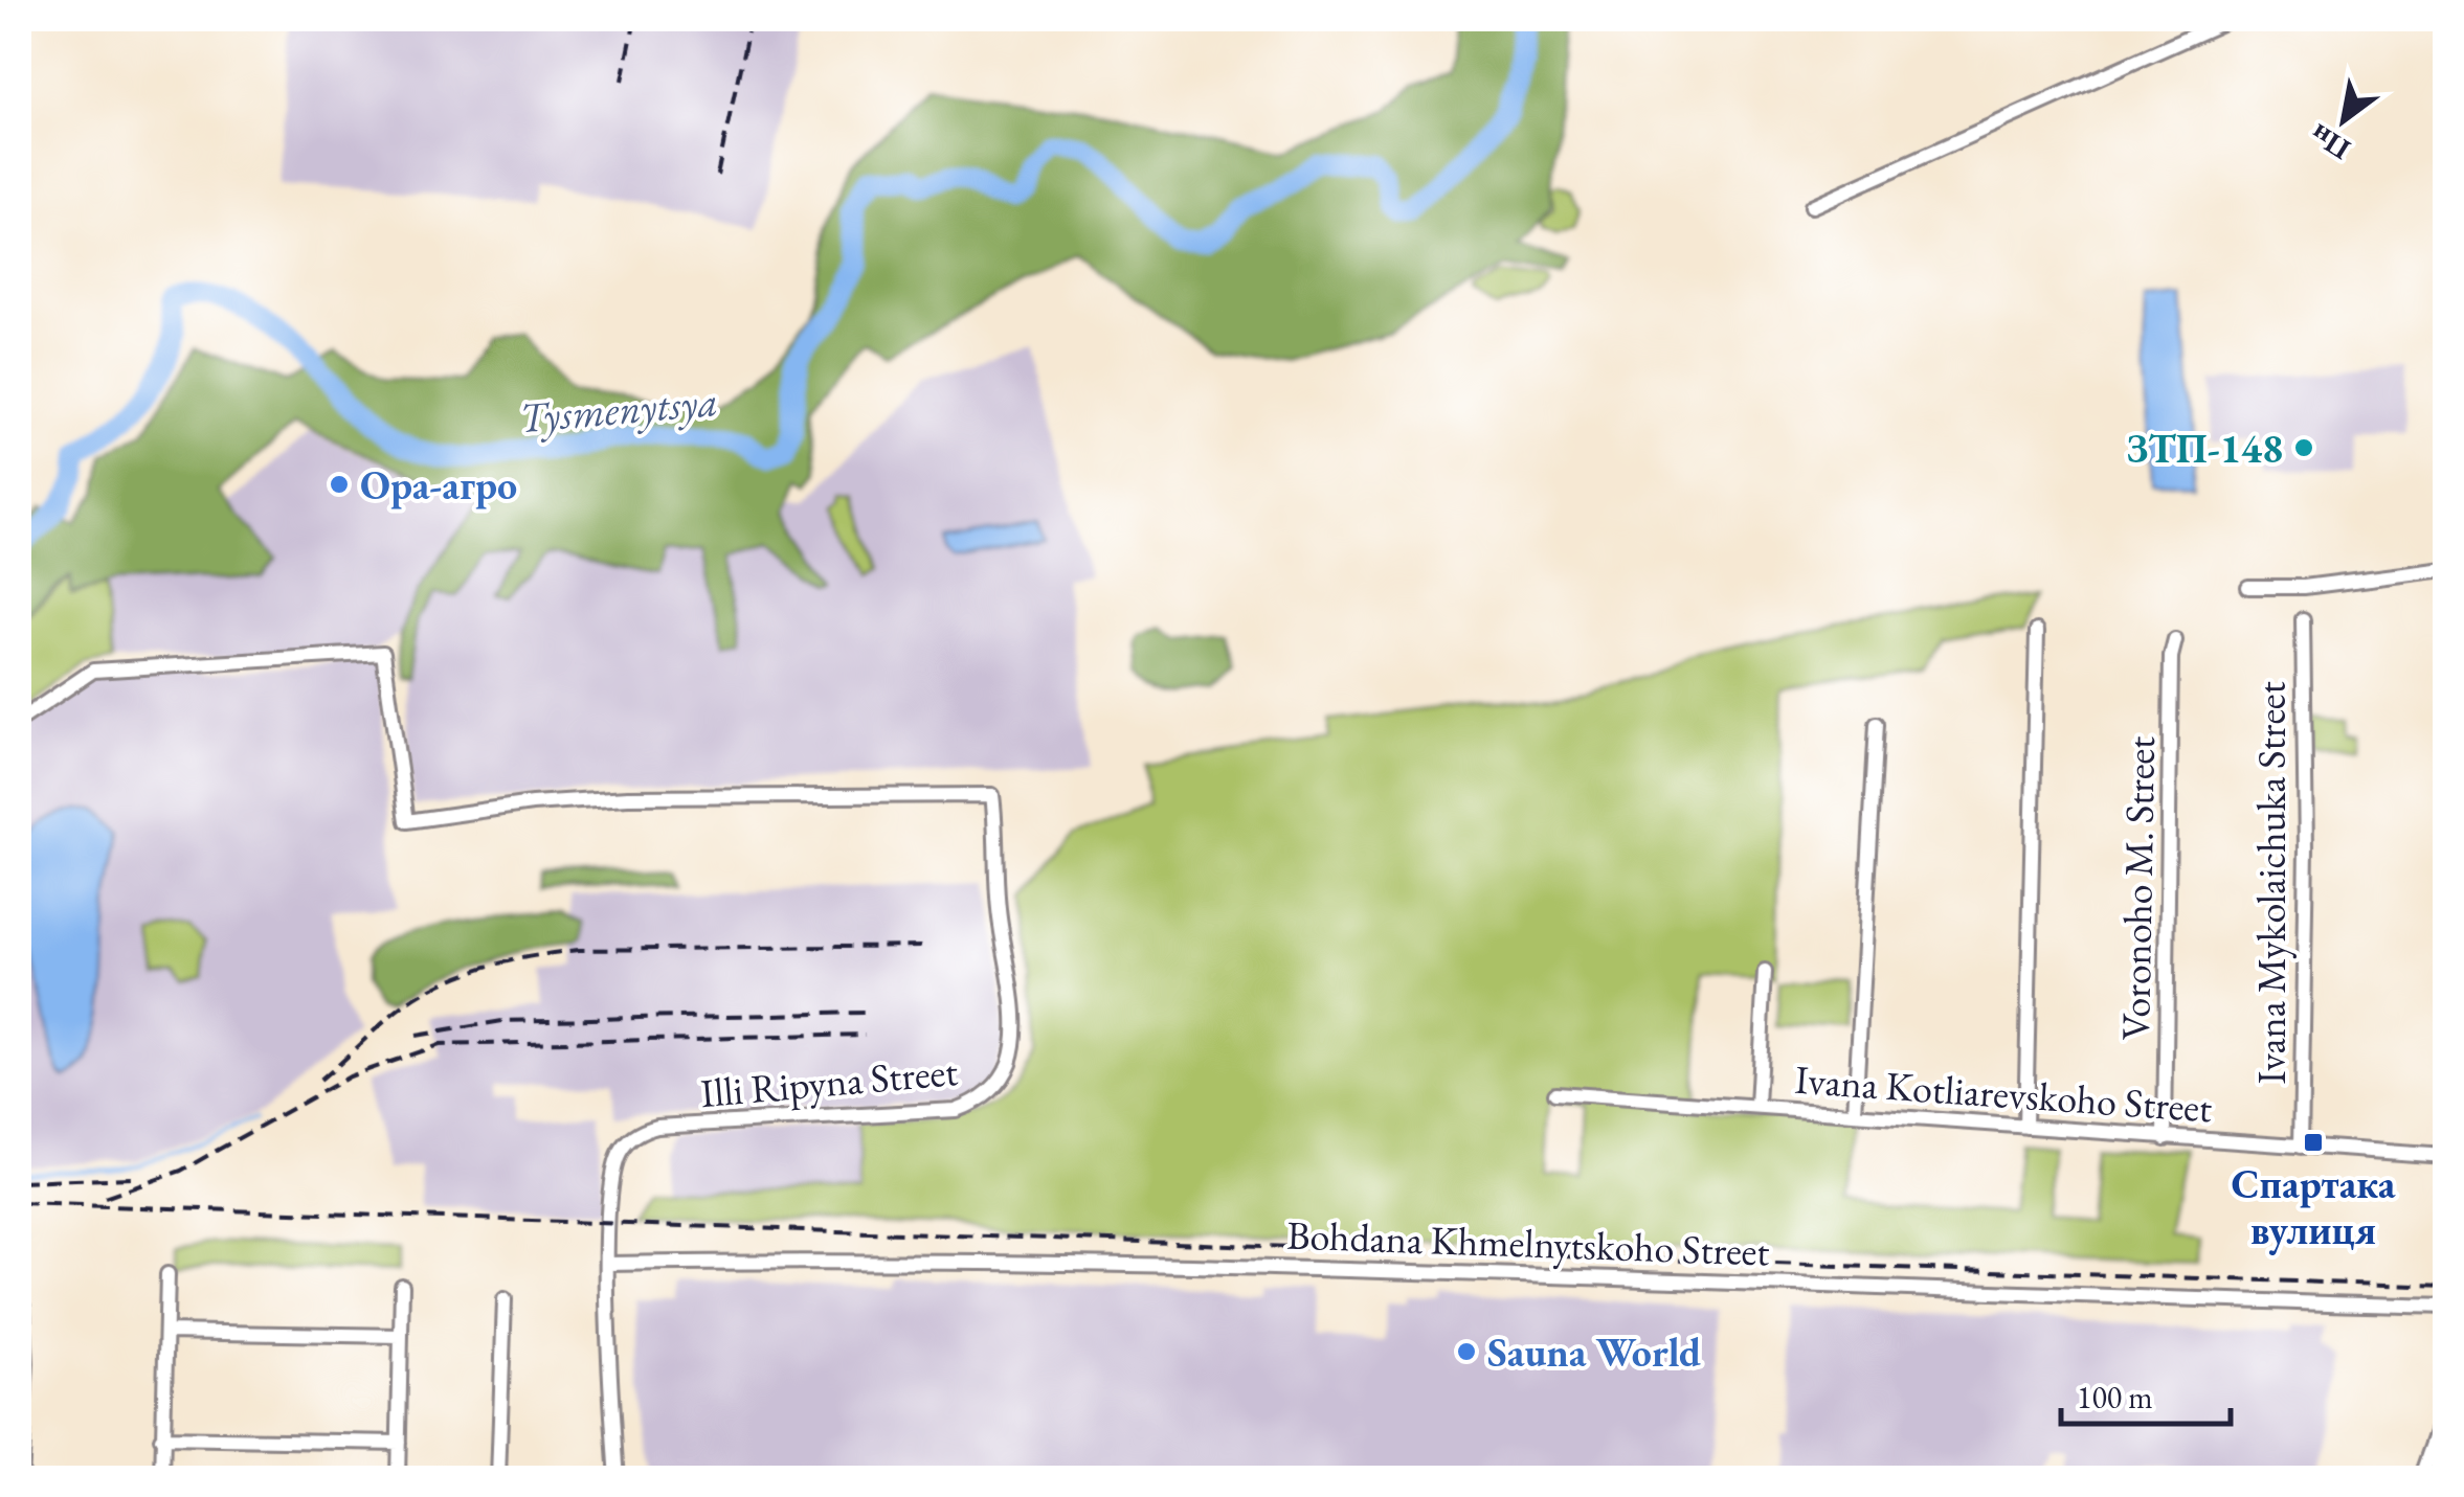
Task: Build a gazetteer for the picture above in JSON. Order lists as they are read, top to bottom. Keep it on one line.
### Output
{"streets":{"street":["Ivana Mykolaichuka Street","Voronoho M. Street","Illi Ripyna Street","Ivana Kotliarevskoho Street","Bohdana Khmelnytskoho Street"]},"crossings":[["Ivana Mykolaichuka Street","Ivana Kotliarevskoho Street"],["Voronoho M. Street","Ivana Kotliarevskoho Street"],["Illi Ripyna Street","Bohdana Khmelnytskoho Street"]],"water":["Tysmenytsya"],"places":{"other":["ЗТП-148","Ора-агро","Sauna World"],"transit":["Спартака вулиця"]},"scale_bar":"100 m","north":"bottom left"}
